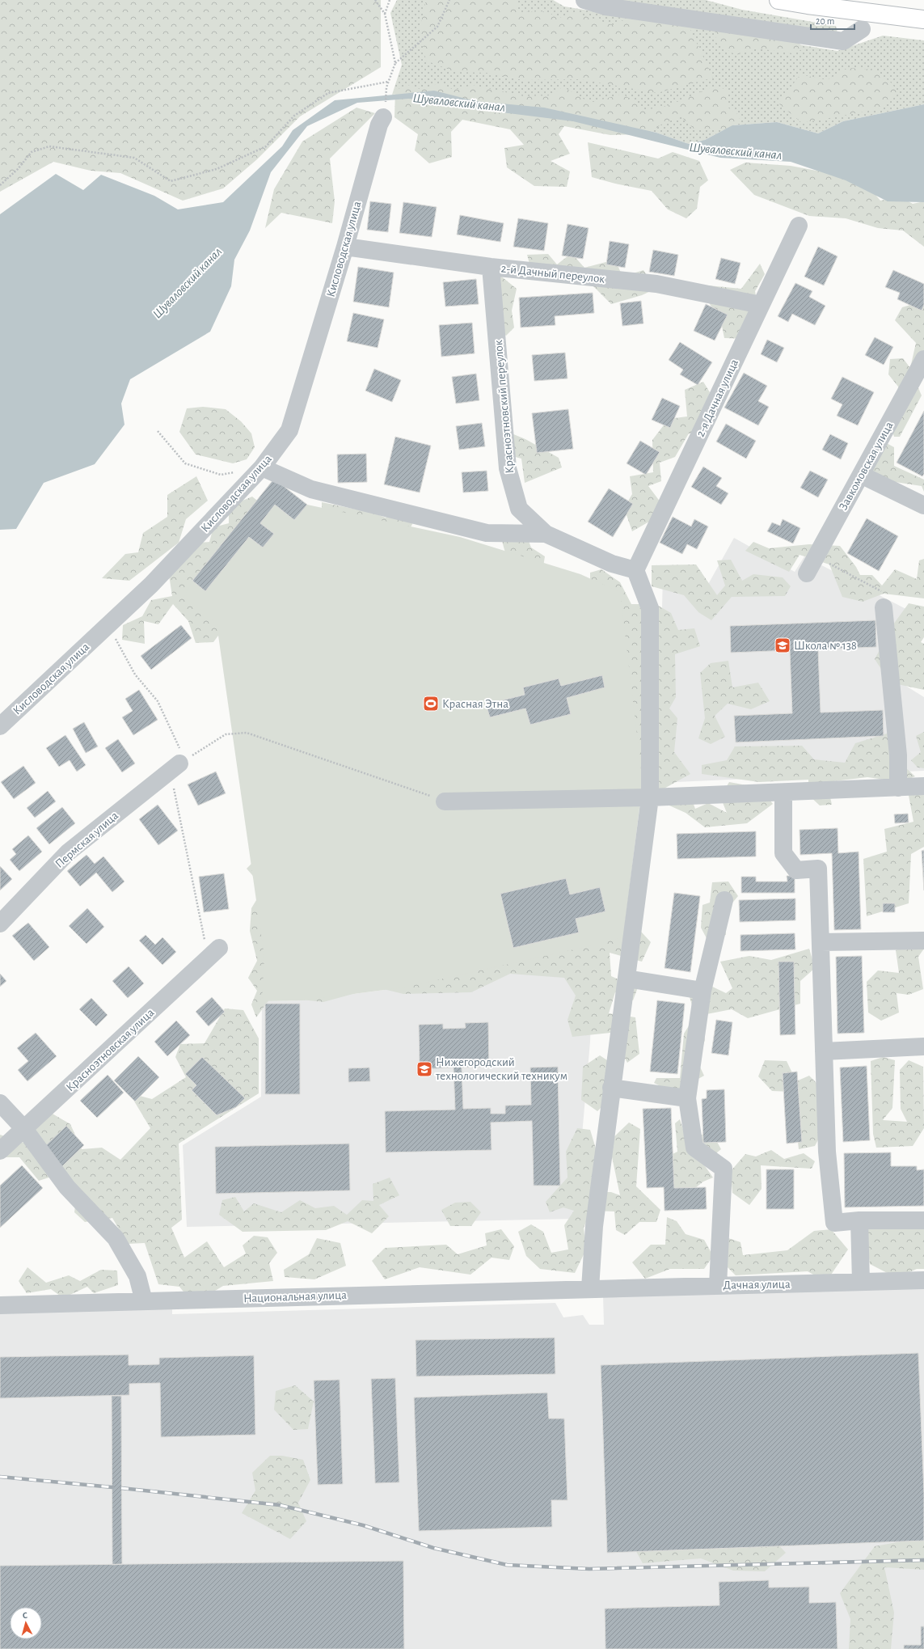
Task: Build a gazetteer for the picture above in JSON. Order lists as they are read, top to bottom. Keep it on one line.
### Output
{"streets":{"street":["Кисловодская улица","2-й Дачный переулок","2-я Дачная улица","Красноэтновский переулок","Завкомовская улица","Пермская улица","Красноэтновская улица","Дачная улица","Национальная улица"]},"crossings":[["Кисловодская улица","2-й Дачный переулок"],["2-й Дачный переулок","2-я Дачная улица"],["2-й Дачный переулок","Красноэтновский переулок"],["Дачная улица","Национальная улица"]],"water":["Шуваловский канал"],"places":{"school or university":["Школа № 138","Нижегородский технологический техникум"],"sports":["Красная Этна"]},"scale_bar":"20 m","north":"top"}
